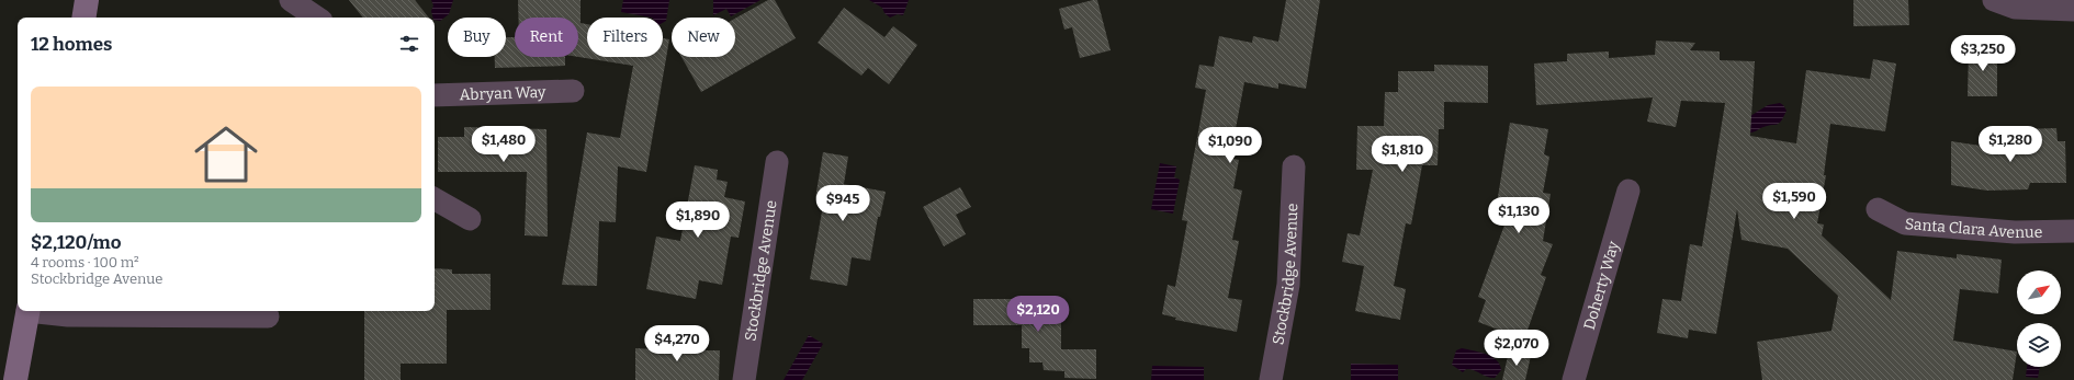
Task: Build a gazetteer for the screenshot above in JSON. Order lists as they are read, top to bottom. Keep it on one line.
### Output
{"streets":{"street":["Abryan Way","Santa Clara Avenue","Stockbridge Avenue","Doherty Way"]},"north":"top right","page":{"chip":["Buy","Rent","Filters","New"],"heading":"12 homes","price":["$3,250","$1,480","$1,280","$1,090","$1,810","$1,590","$945","$1,130","$1,890","$2,120","$4,270","$2,070"],"list":[{"name":"$2,120/mo","note":"4 rooms · 100 m² · Stockbridge Avenue"}]}}
